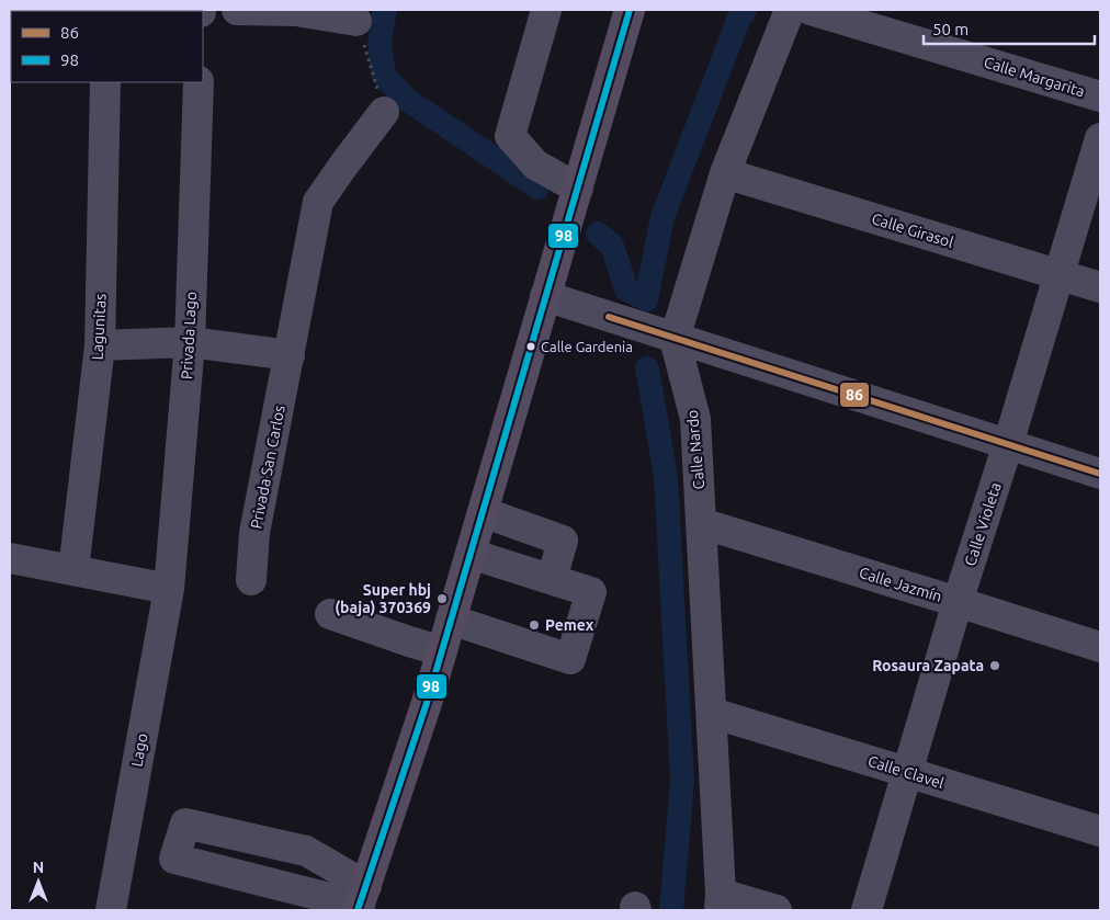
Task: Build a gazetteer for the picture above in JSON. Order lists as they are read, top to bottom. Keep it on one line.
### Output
{"streets":{"street":["Calle Margarita","Calle Girasol","Lagunitas","Privada Lago","Calle Nardo","Privada San Carlos","Calle Violeta","Calle Jazmín","Lago","Calle Clavel"]},"crossings":[["Calle Girasol","Calle Violeta"],["Privada Lago","Lago"],["Calle Nardo","Calle Jazmín"],["Calle Nardo","Calle Clavel"],["Calle Violeta","Calle Jazmín"],["Calle Violeta","Calle Clavel"]],"places":["Calle Gardenia","Super hbj (baja) 370369","Pemex","Rosaura Zapata"],"lines":["transit line 98","transit line 86"],"legend":["86","98"],"scale_bar":"50 m","north":"top"}
